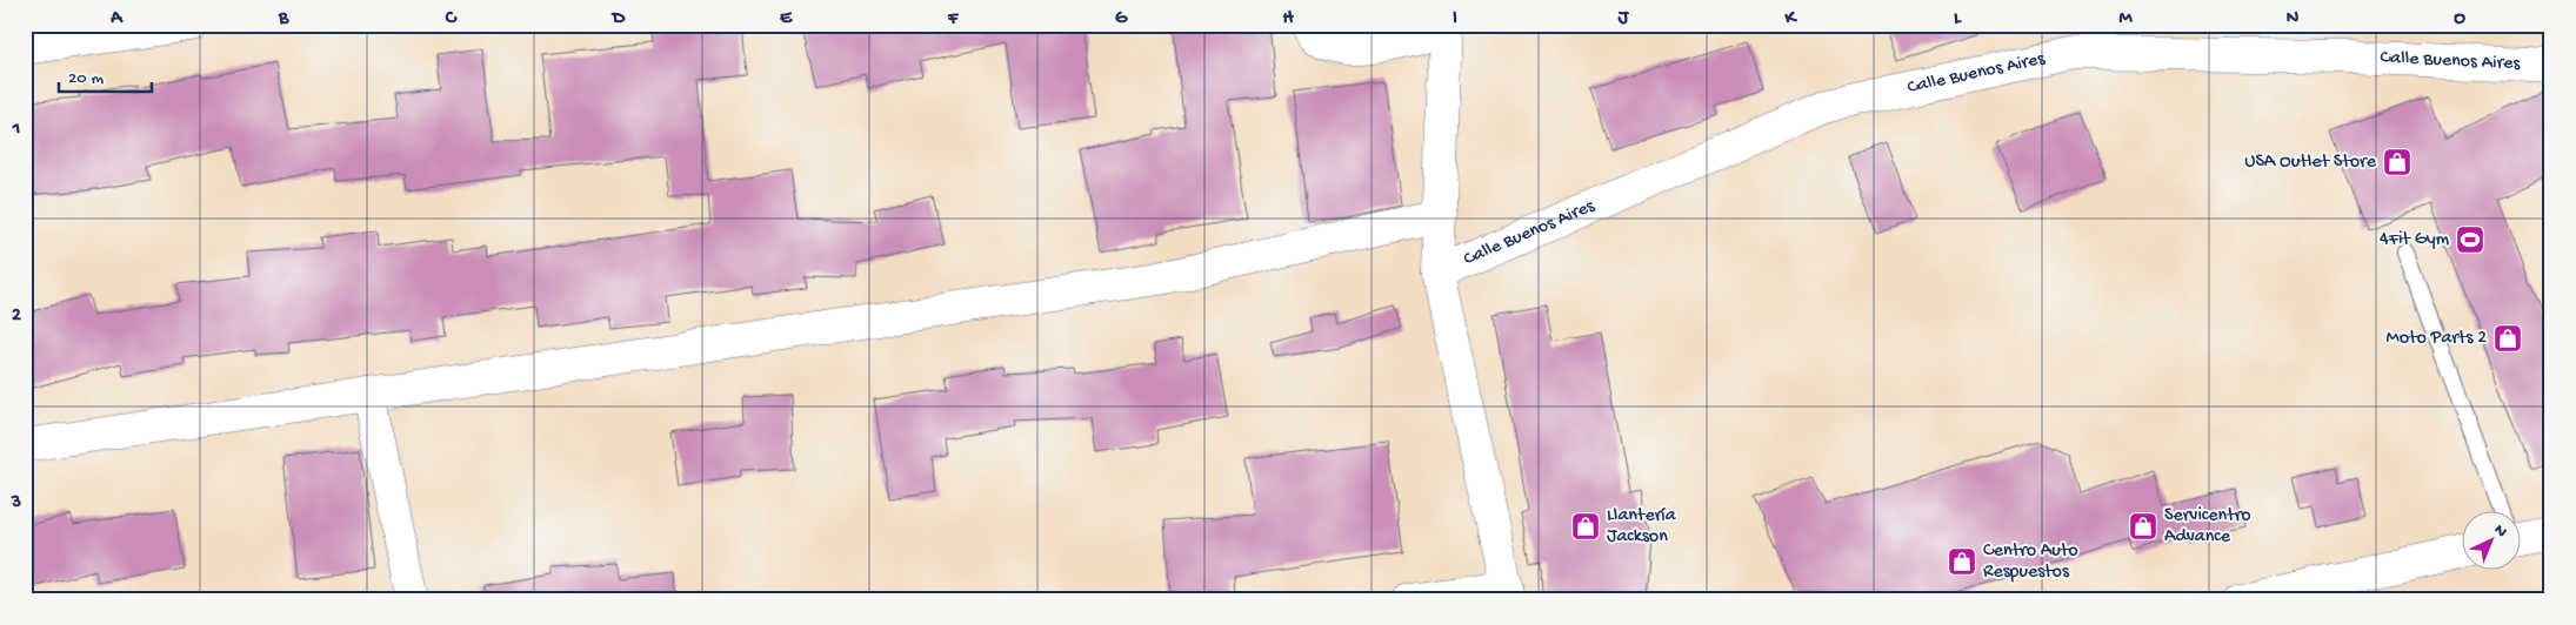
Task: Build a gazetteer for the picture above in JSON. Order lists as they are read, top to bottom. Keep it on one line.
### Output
{"streets":{"street":["Calle Buenos Aires"]},"places":{"shop":["USA Outlet Store","Moto Parts 2","Llantería Jackson","Servicentro Advance","Centro Auto Respuestos"],"sports":["4Fit Gym"]},"scale_bar":"20 m","north":"top right","grid":{"columns":["A","B","C","D","E","F","G","H","I","J","K","L","M","N","O"],"rows":["1","2","3"]}}
